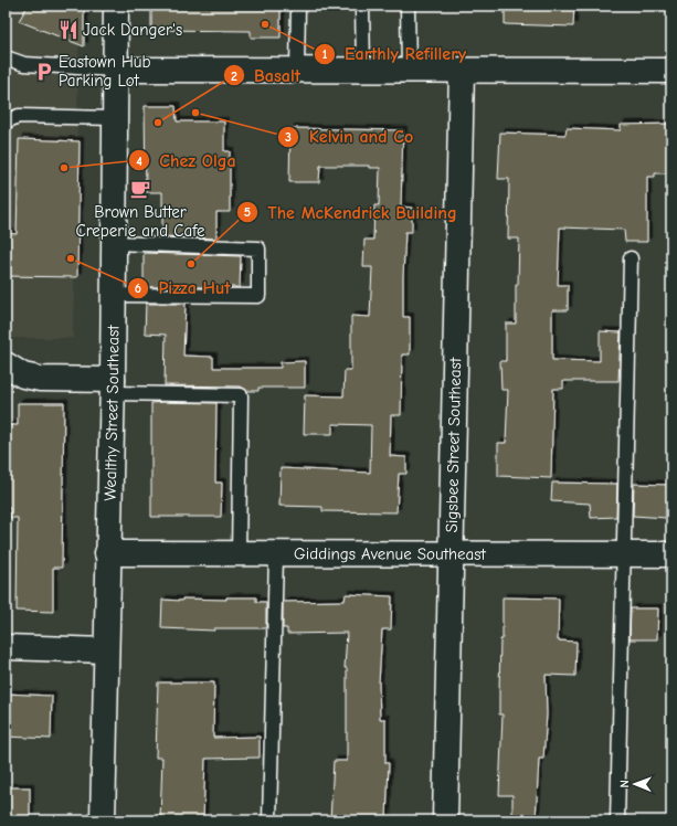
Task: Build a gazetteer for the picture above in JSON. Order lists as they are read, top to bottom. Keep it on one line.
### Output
{"streets":{"street":["Wealthy Street Southeast","Sigsbee Street Southeast","Giddings Avenue Southeast"]},"crossings":[["Wealthy Street Southeast","Giddings Avenue Southeast"],["Sigsbee Street Southeast","Giddings Avenue Southeast"]],"places":{"other":["Earthly Refillery","Kelvin and Co","Basalt","Chez Olga","Pizza Hut","The McKendrick Building"],"restaurant":["Jack Danger's"],"parking":["Eastown Hub Parking Lot"],"cafe":["Brown Butter Creperie and Cafe"]},"north":"left"}
